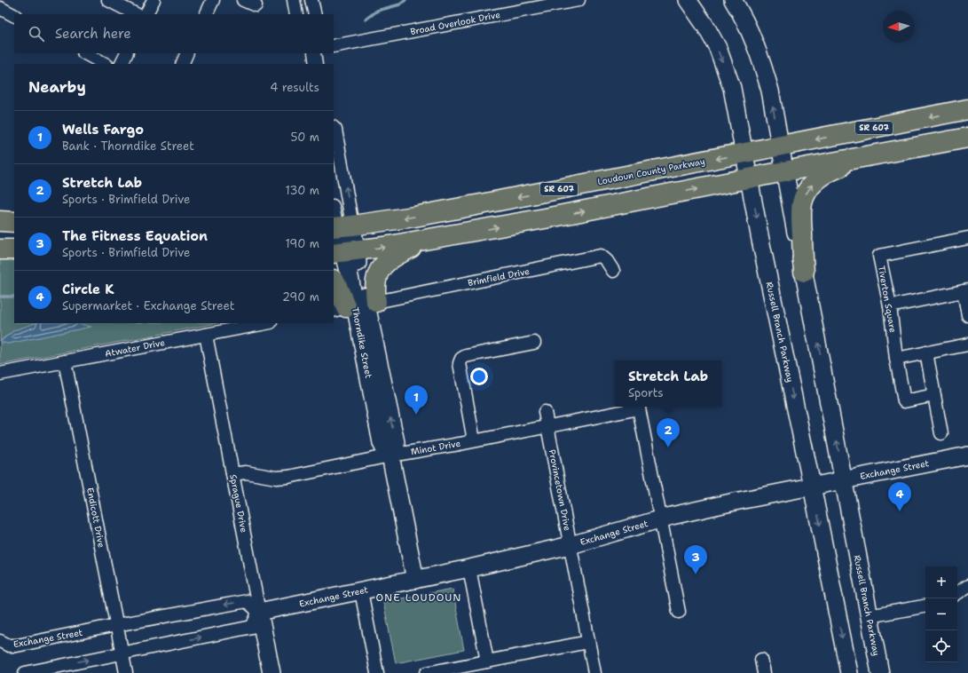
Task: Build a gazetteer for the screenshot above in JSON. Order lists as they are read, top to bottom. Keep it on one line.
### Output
{"streets":{"main road":["SR 607","Loudoun County Parkway","Russell Branch Parkway","Thorndike Street","Exchange Street","Sprague Drive"],"street":["Broad Overlook Drive","Brimfield Drive","Tiverton Square","Atwater Drive","Minot Drive","Provincetown Drive","Endicott Drive"]},"crossings":[["Loudoun County Parkway","Russell Branch Parkway"],["Loudoun County Parkway","Thorndike Street"],["Russell Branch Parkway","Exchange Street"],["Thorndike Street","Minot Drive"],["Thorndike Street","Exchange Street"],["Atwater Drive","Sprague Drive"],["Atwater Drive","Endicott Drive"],["Minot Drive","Provincetown Drive"],["Minot Drive","Sprague Drive"],["Exchange Street","Provincetown Drive"],["Exchange Street","Sprague Drive"],["Exchange Street","Endicott Drive"]],"districts":["ONE LOUDOUN"],"north":"left","page":{"search":"Search here","heading":["Nearby","4 results"],"list":[{"mark":"1","name":"Wells Fargo","note":"Bank · Thorndike Street","value":"50 m"},{"mark":"2","name":"Stretch Lab","note":"Sports · Brimfield Drive","value":"130 m"},{"mark":"3","name":"The Fitness Equation","note":"Sports · Brimfield Drive","value":"190 m"},{"mark":"4","name":"Circle K","note":"Supermarket · Exchange Street","value":"290 m"}],"popup":["Stretch Lab","Sports"],"pins":["1","2","4","3"],"map_buttons":["+","−"]}}
